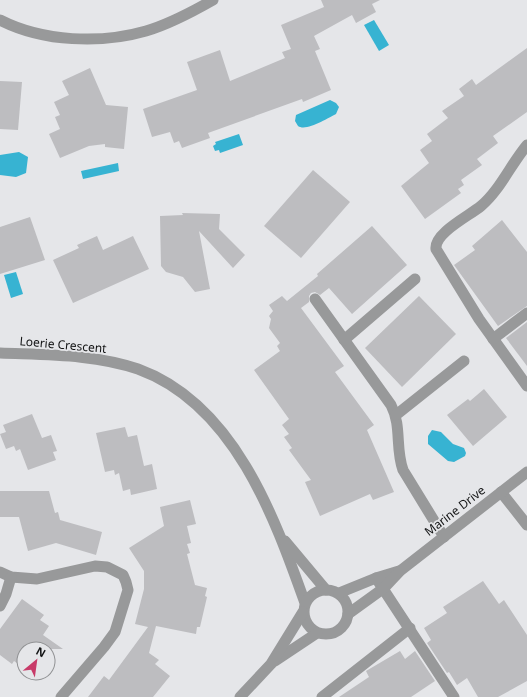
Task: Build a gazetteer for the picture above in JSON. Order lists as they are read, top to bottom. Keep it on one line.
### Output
{"streets":{"street":["Loerie Crescent","Marine Drive"]},"crossings":[["Loerie Crescent","Marine Drive"]],"north":"top right"}
